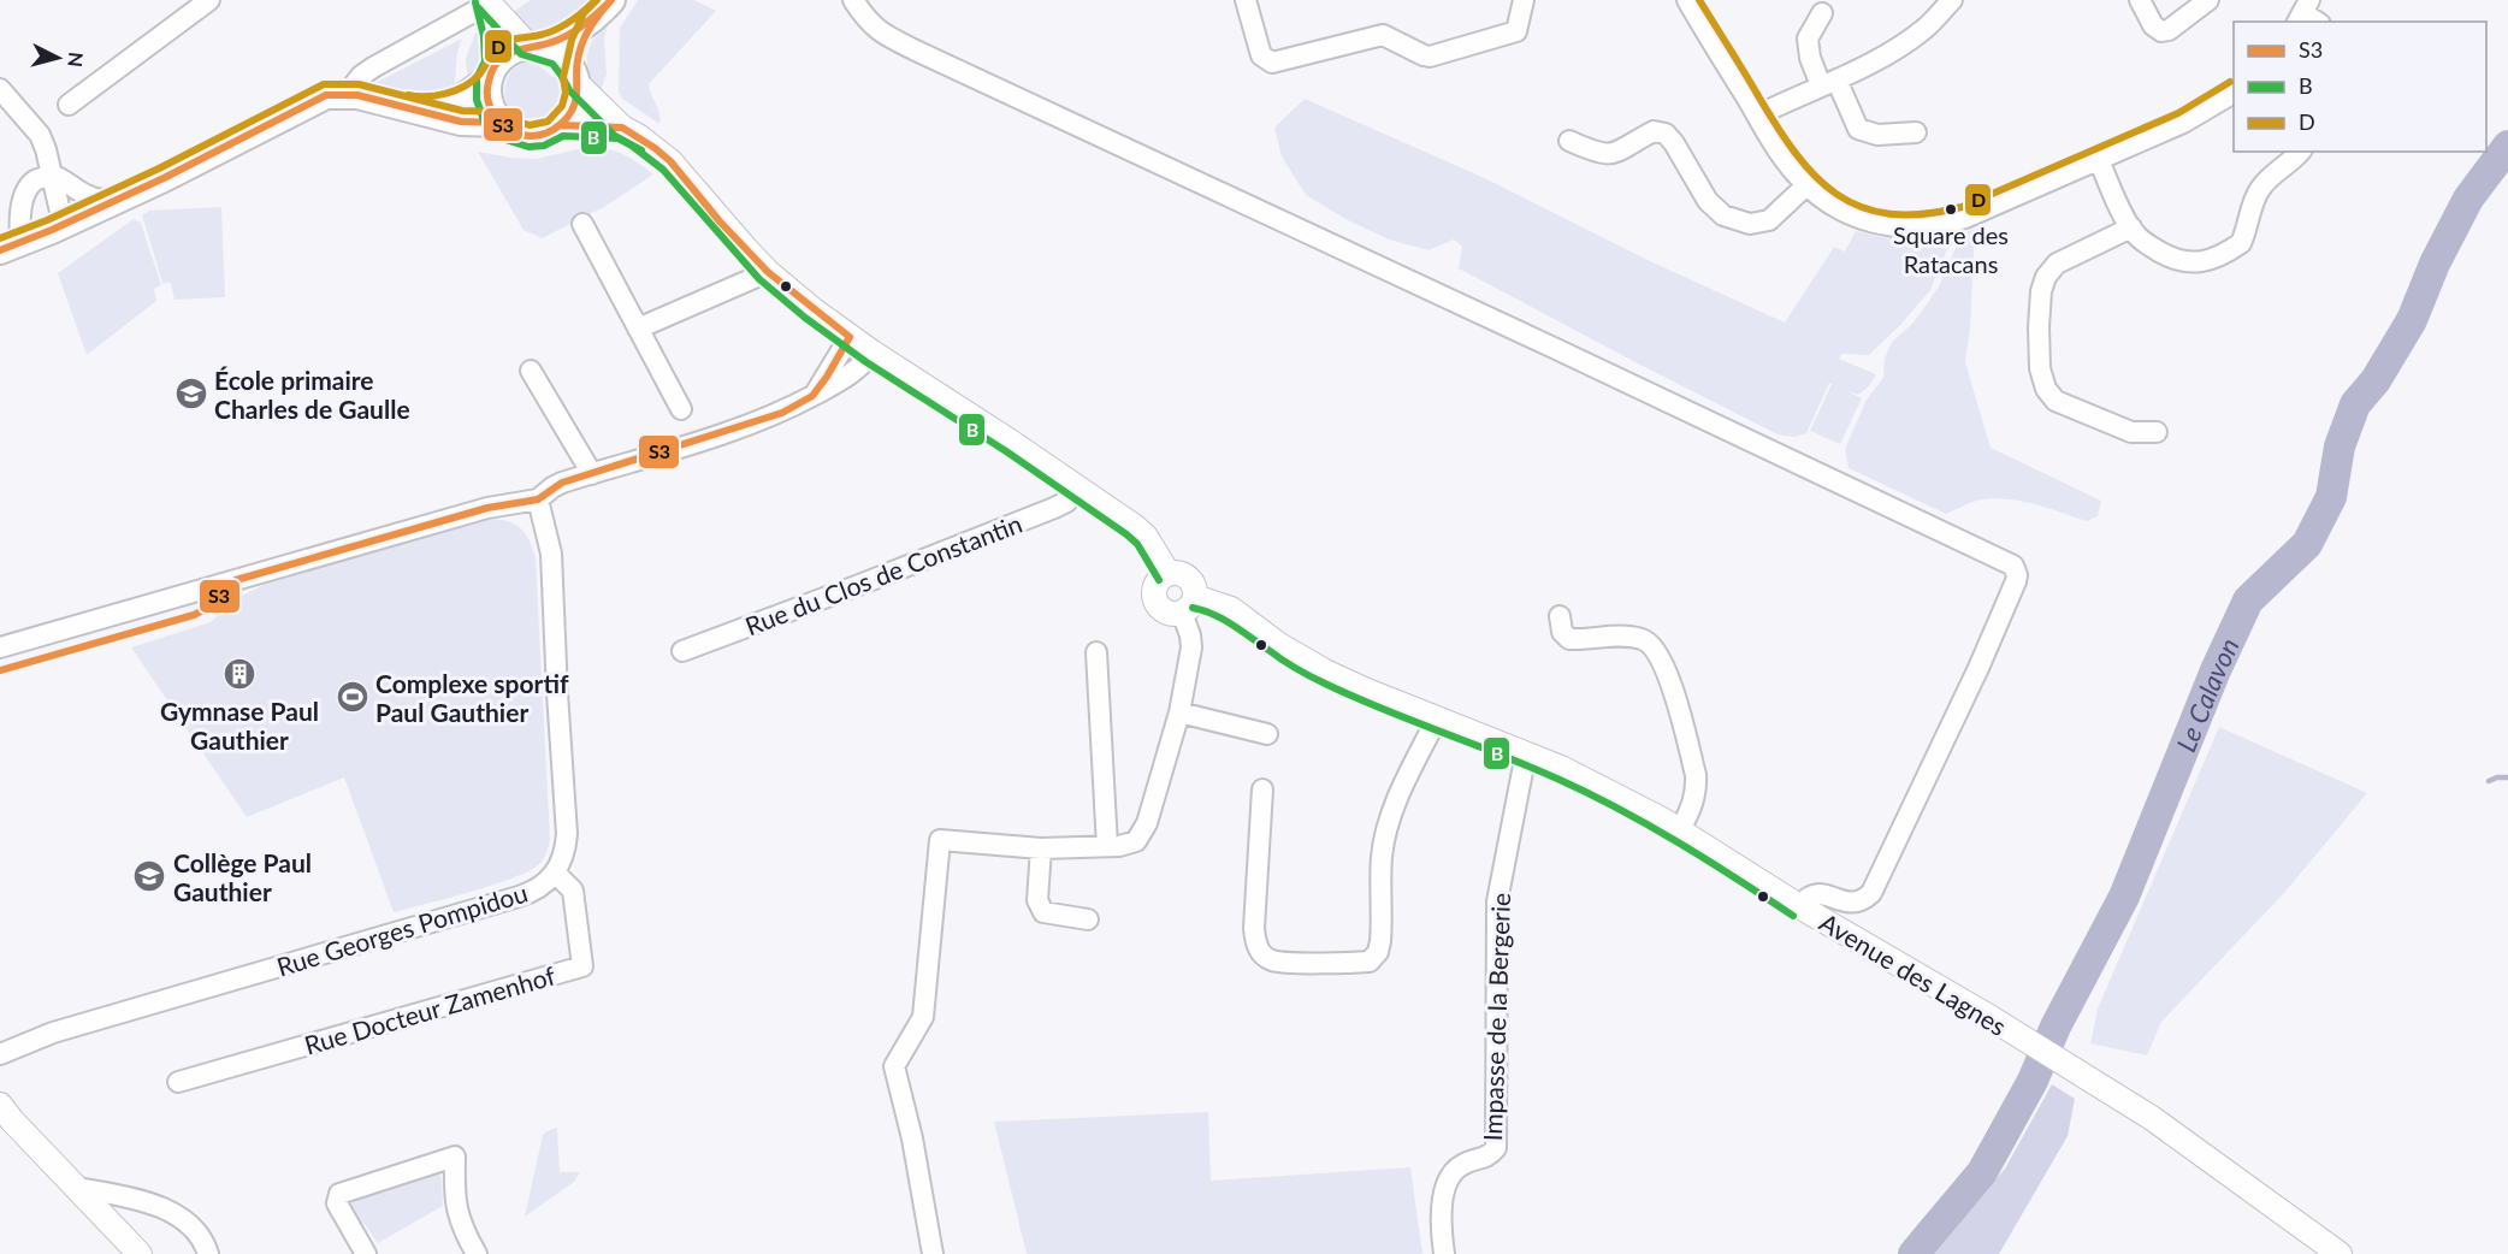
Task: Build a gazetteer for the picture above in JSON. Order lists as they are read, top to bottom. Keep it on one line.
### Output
{"streets":{"street":["Rue du Clos de Constantin","Rue Georges Pompidou","Avenue des Lagnes","Rue Docteur Zamenhof","Impasse de la Bergerie"]},"crossings":[["Rue Georges Pompidou","Rue Docteur Zamenhof"],["Avenue des Lagnes","Impasse de la Bergerie"]],"water":["Le Calavon"],"places":{"other":["Square des Ratacans"],"school or university":["École primaire Charles de Gaulle","Collège Paul Gauthier"],"building":["Gymnase Paul Gauthier"],"sports":["Complexe sportif Paul Gauthier"]},"lines":["transit line S3","transit line D","transit line B"],"legend":["S3","B","D"],"north":"right"}
